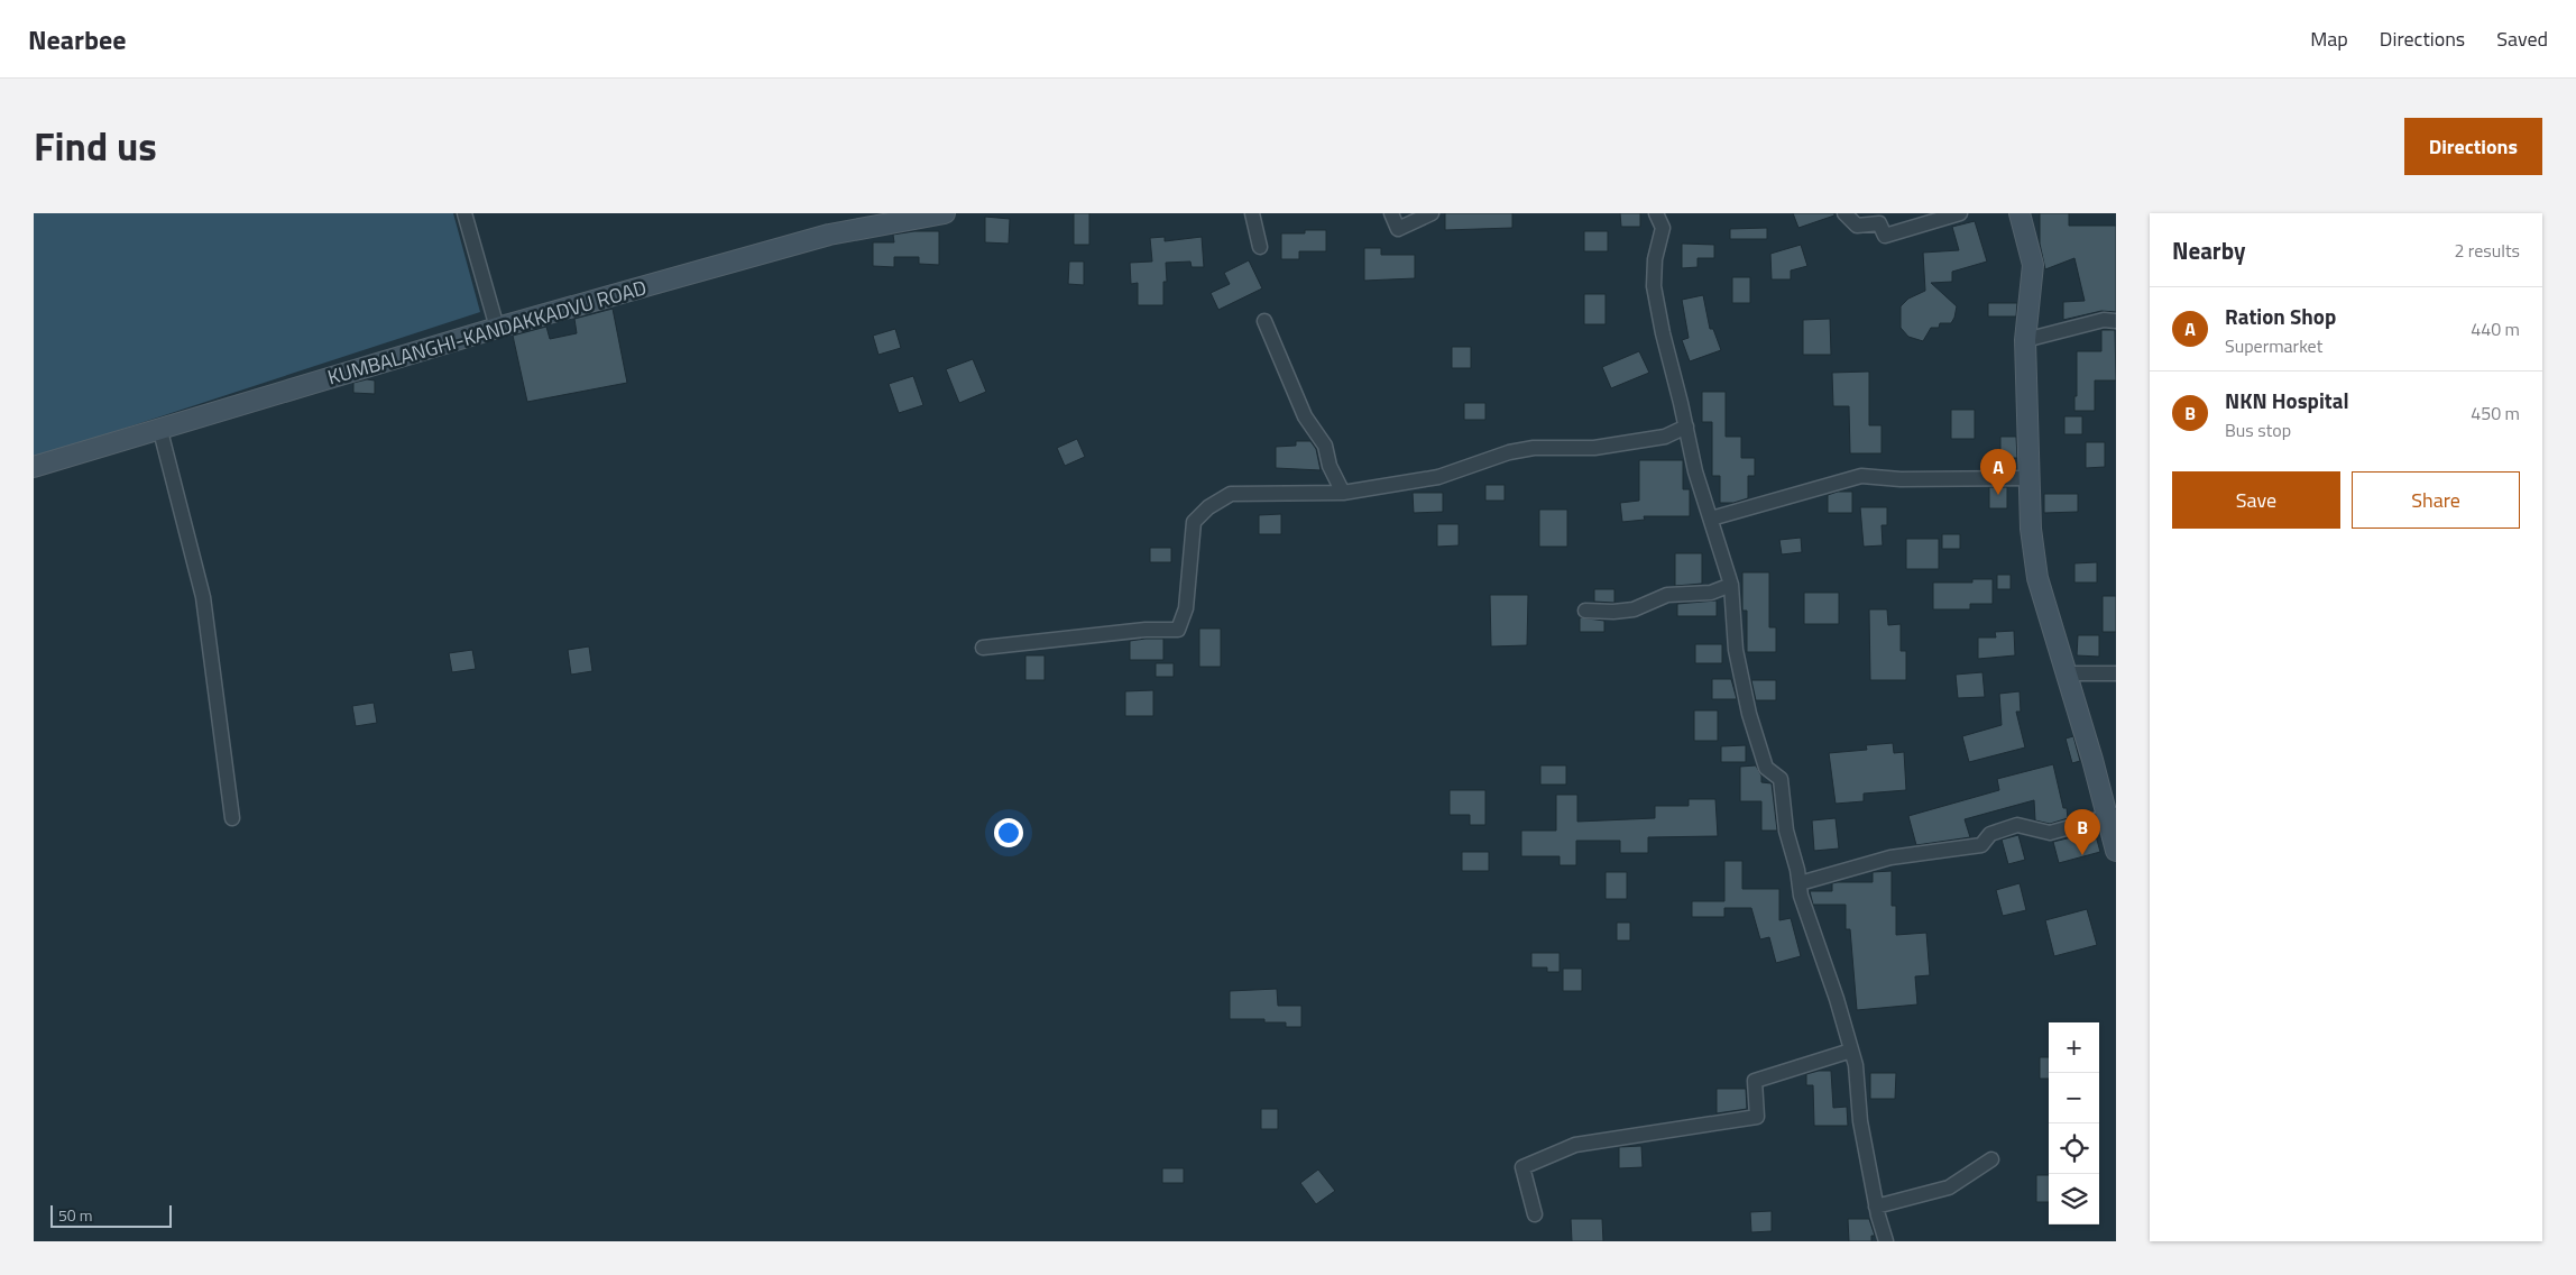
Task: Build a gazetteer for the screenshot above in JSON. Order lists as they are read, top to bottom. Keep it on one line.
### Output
{"streets":{"main road":["KUMBALANGHI-KANDAKKADVU ROAD"]},"scale_bar":"50 m","page":{"header":"Nearbee","nav":["Map","Directions","Saved"],"title":"Find us","buttons":["Directions",["Save","Share"]],"heading":["Nearby","2 results"],"list":[{"mark":"A","name":"Ration Shop","note":"Supermarket","value":"440 m"},{"mark":"B","name":"NKN Hospital","note":"Bus stop","value":"450 m"}],"pins":["A","B"],"map_buttons":["+","−"],"scale":"50 m"}}
